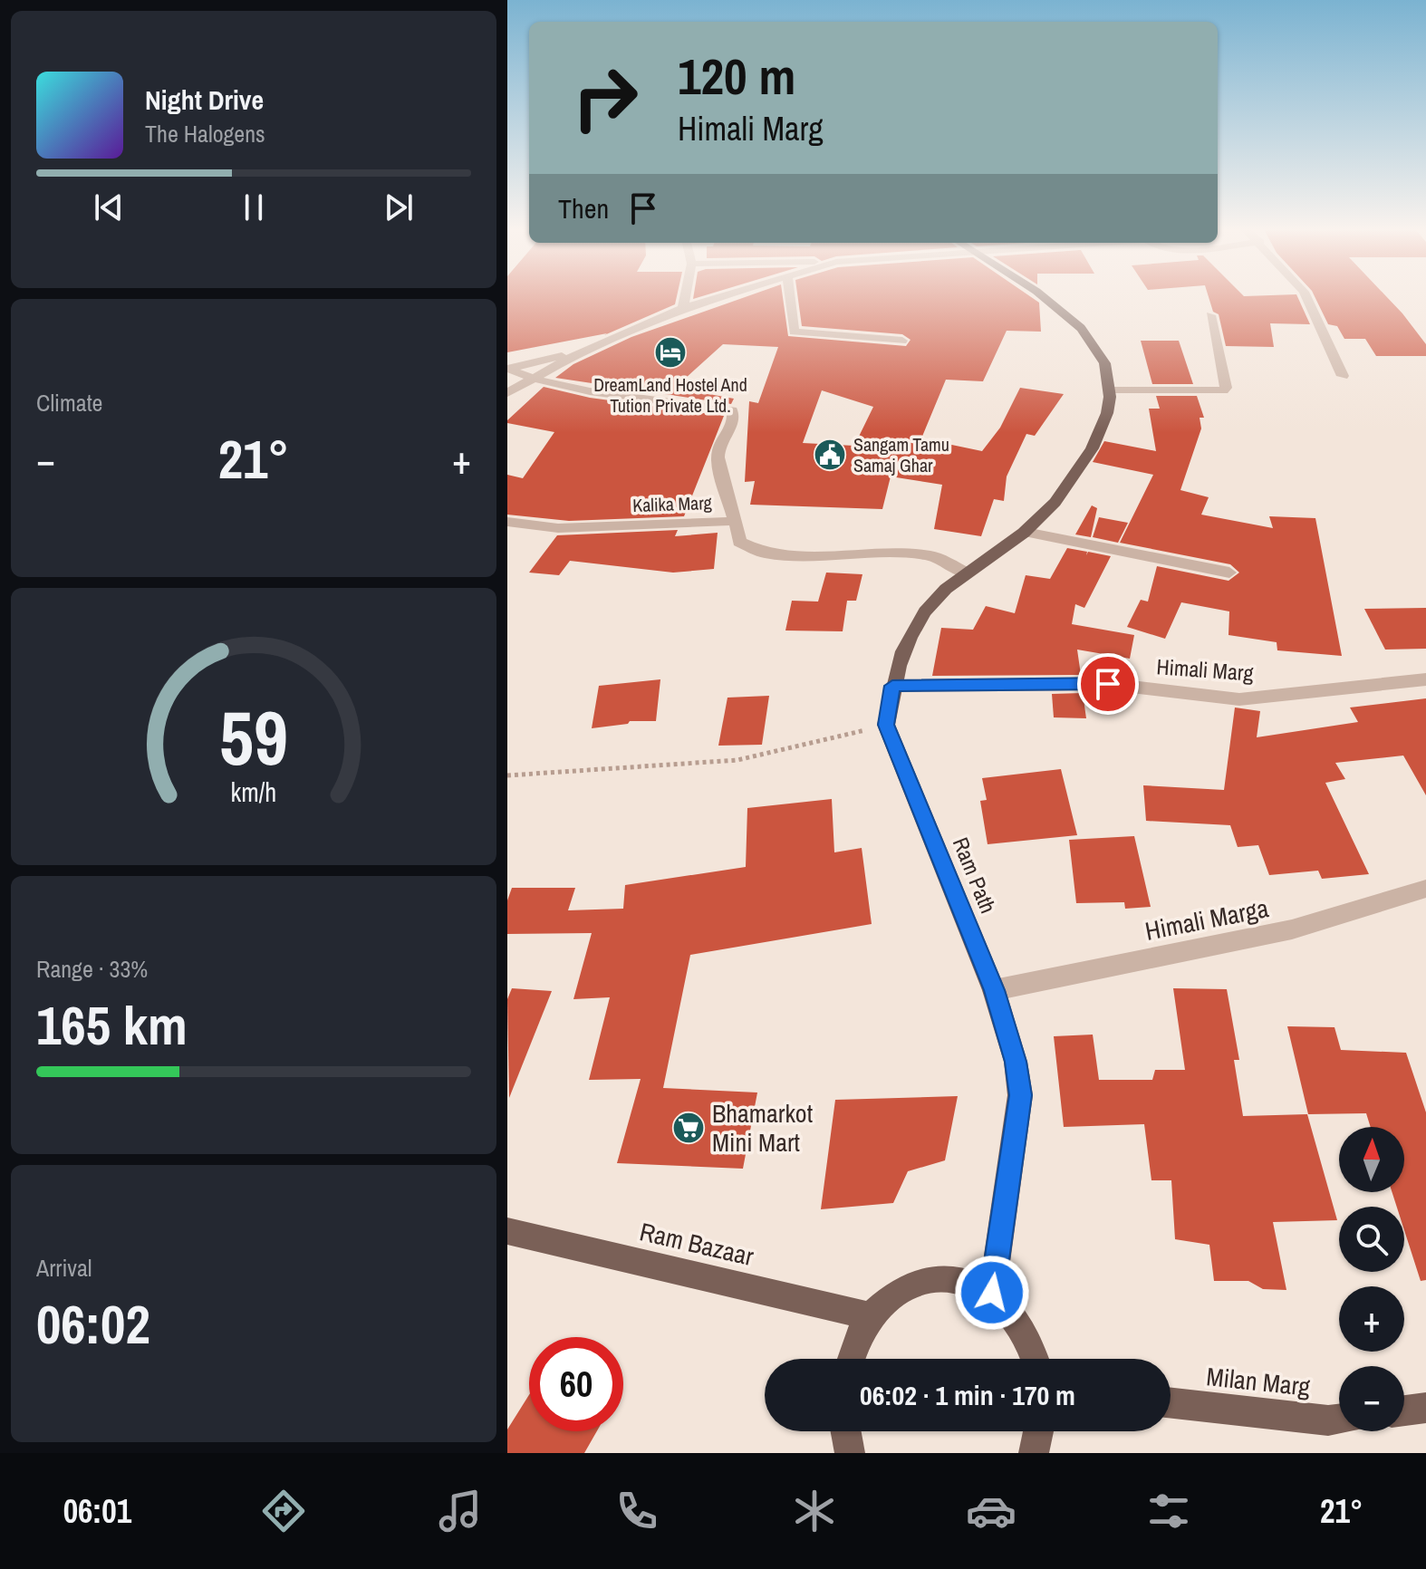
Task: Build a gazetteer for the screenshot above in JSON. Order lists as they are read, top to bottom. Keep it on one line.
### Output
{"streets":{"main road":["Ram Path","Ram Bazaar","Milan Marg"],"street":["Kalika Marg","Himali Marg","Himali Marga"]},"crossings":[["Ram Path","Himali Marga"]],"places":{"hotel":["DreamLand Hostel And Tution Private Ltd."],"public building":["Sangam Tamu Samaj Ghar"],"supermarket":["Bhamarkot Mini Mart"]},"north":"top","page":{"turn":["120 m","Himali Marg"],"song":["Night Drive","The Halogens"],"then":"Then","tile":["Climate",["Range · 33%","165 km"],["Arrival","06:02"]],"heat":["−","21°","+"],"map_buttons":["+","−"],"limit":"60","trip":"06:02 · 1 min · 170 m","tabs":["06:01","21°"],"gauge":["59","km/h"]}}
